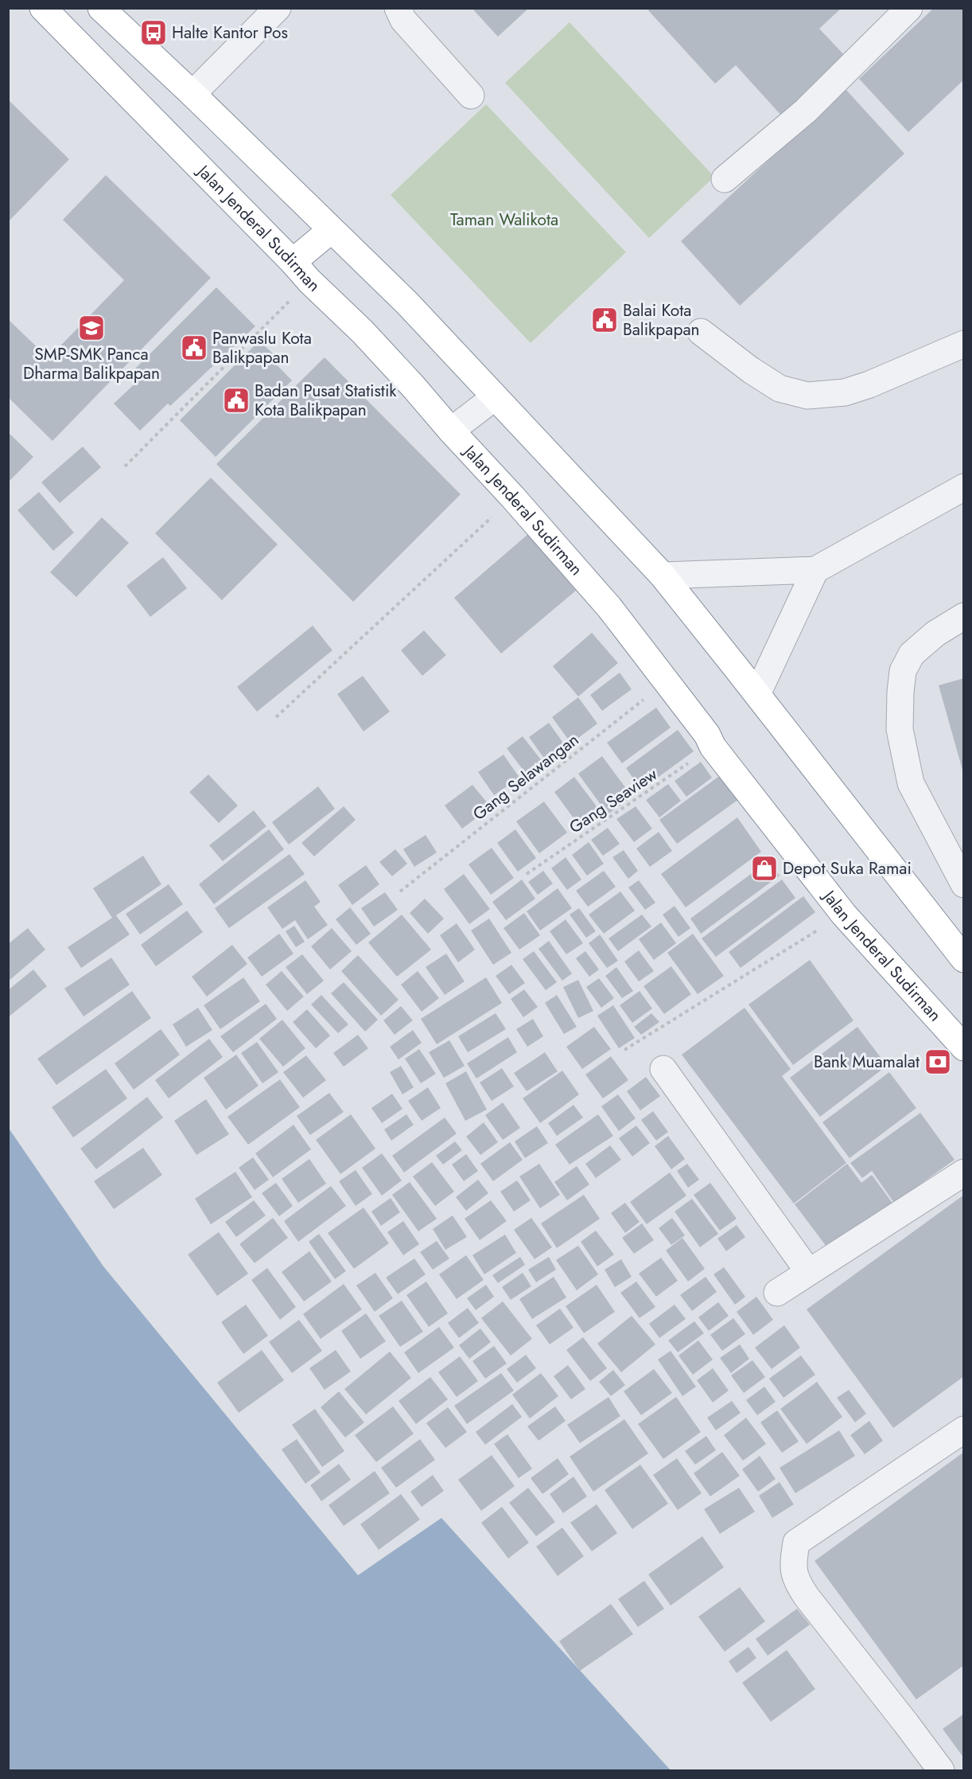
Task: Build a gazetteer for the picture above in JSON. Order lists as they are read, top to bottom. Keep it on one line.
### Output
{"streets":{"highway":["Jalan Jenderal Sudirman"],"path":["Gang Selawangan","Gang Seaview"]},"crossings":[["Jalan Jenderal Sudirman","Gang Selawangan"],["Jalan Jenderal Sudirman","Gang Seaview"]],"parks":["Taman Walikota"],"places":{"bus stop":["Halte Kantor Pos"],"public building":["Balai Kota Balikpapan","Panwaslu Kota Balikpapan","Badan Pusat Statistik Kota Balikpapan"],"school or university":["SMP-SMK Panca Dharma Balikpapan"],"shop":["Depot Suka Ramai"],"bank":["Bank Muamalat"]}}
